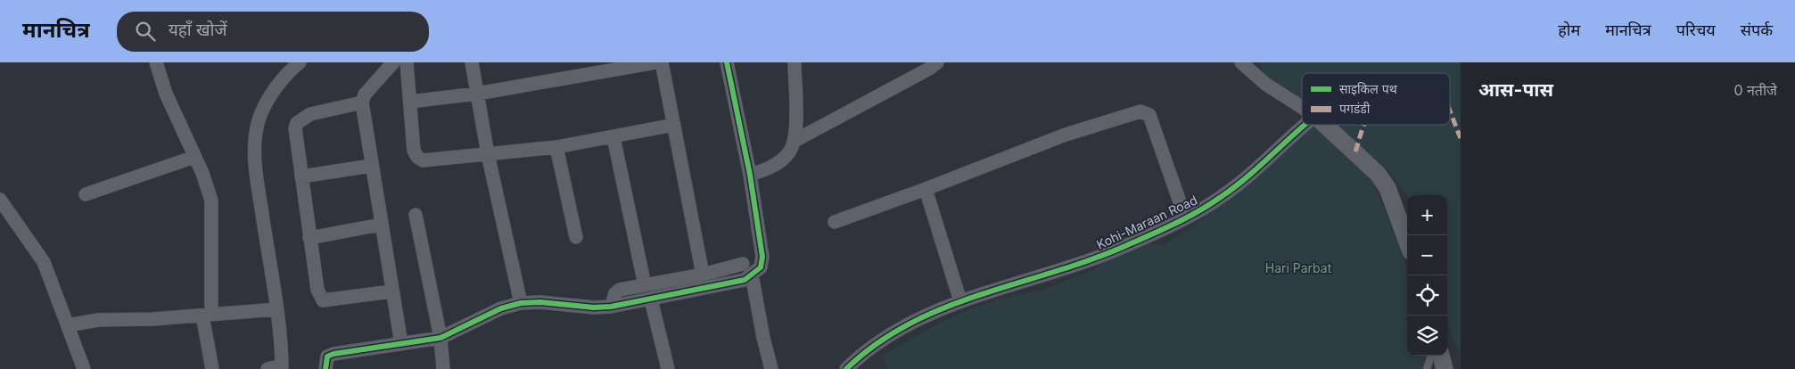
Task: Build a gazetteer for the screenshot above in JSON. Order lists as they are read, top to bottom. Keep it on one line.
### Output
{"streets":{"street":["Kohi-Maraan Road"]},"parks":["Hari Parbat"],"legend":["साइकिल पथ","पगडंडी"],"page":{"header":"मानचित्र","search":"यहाँ खोजें","nav":["होम","मानचित्र","परिचय","संपर्क"],"heading":["आस-पास","0 नतीजे"],"map_buttons":["+","−"]}}
